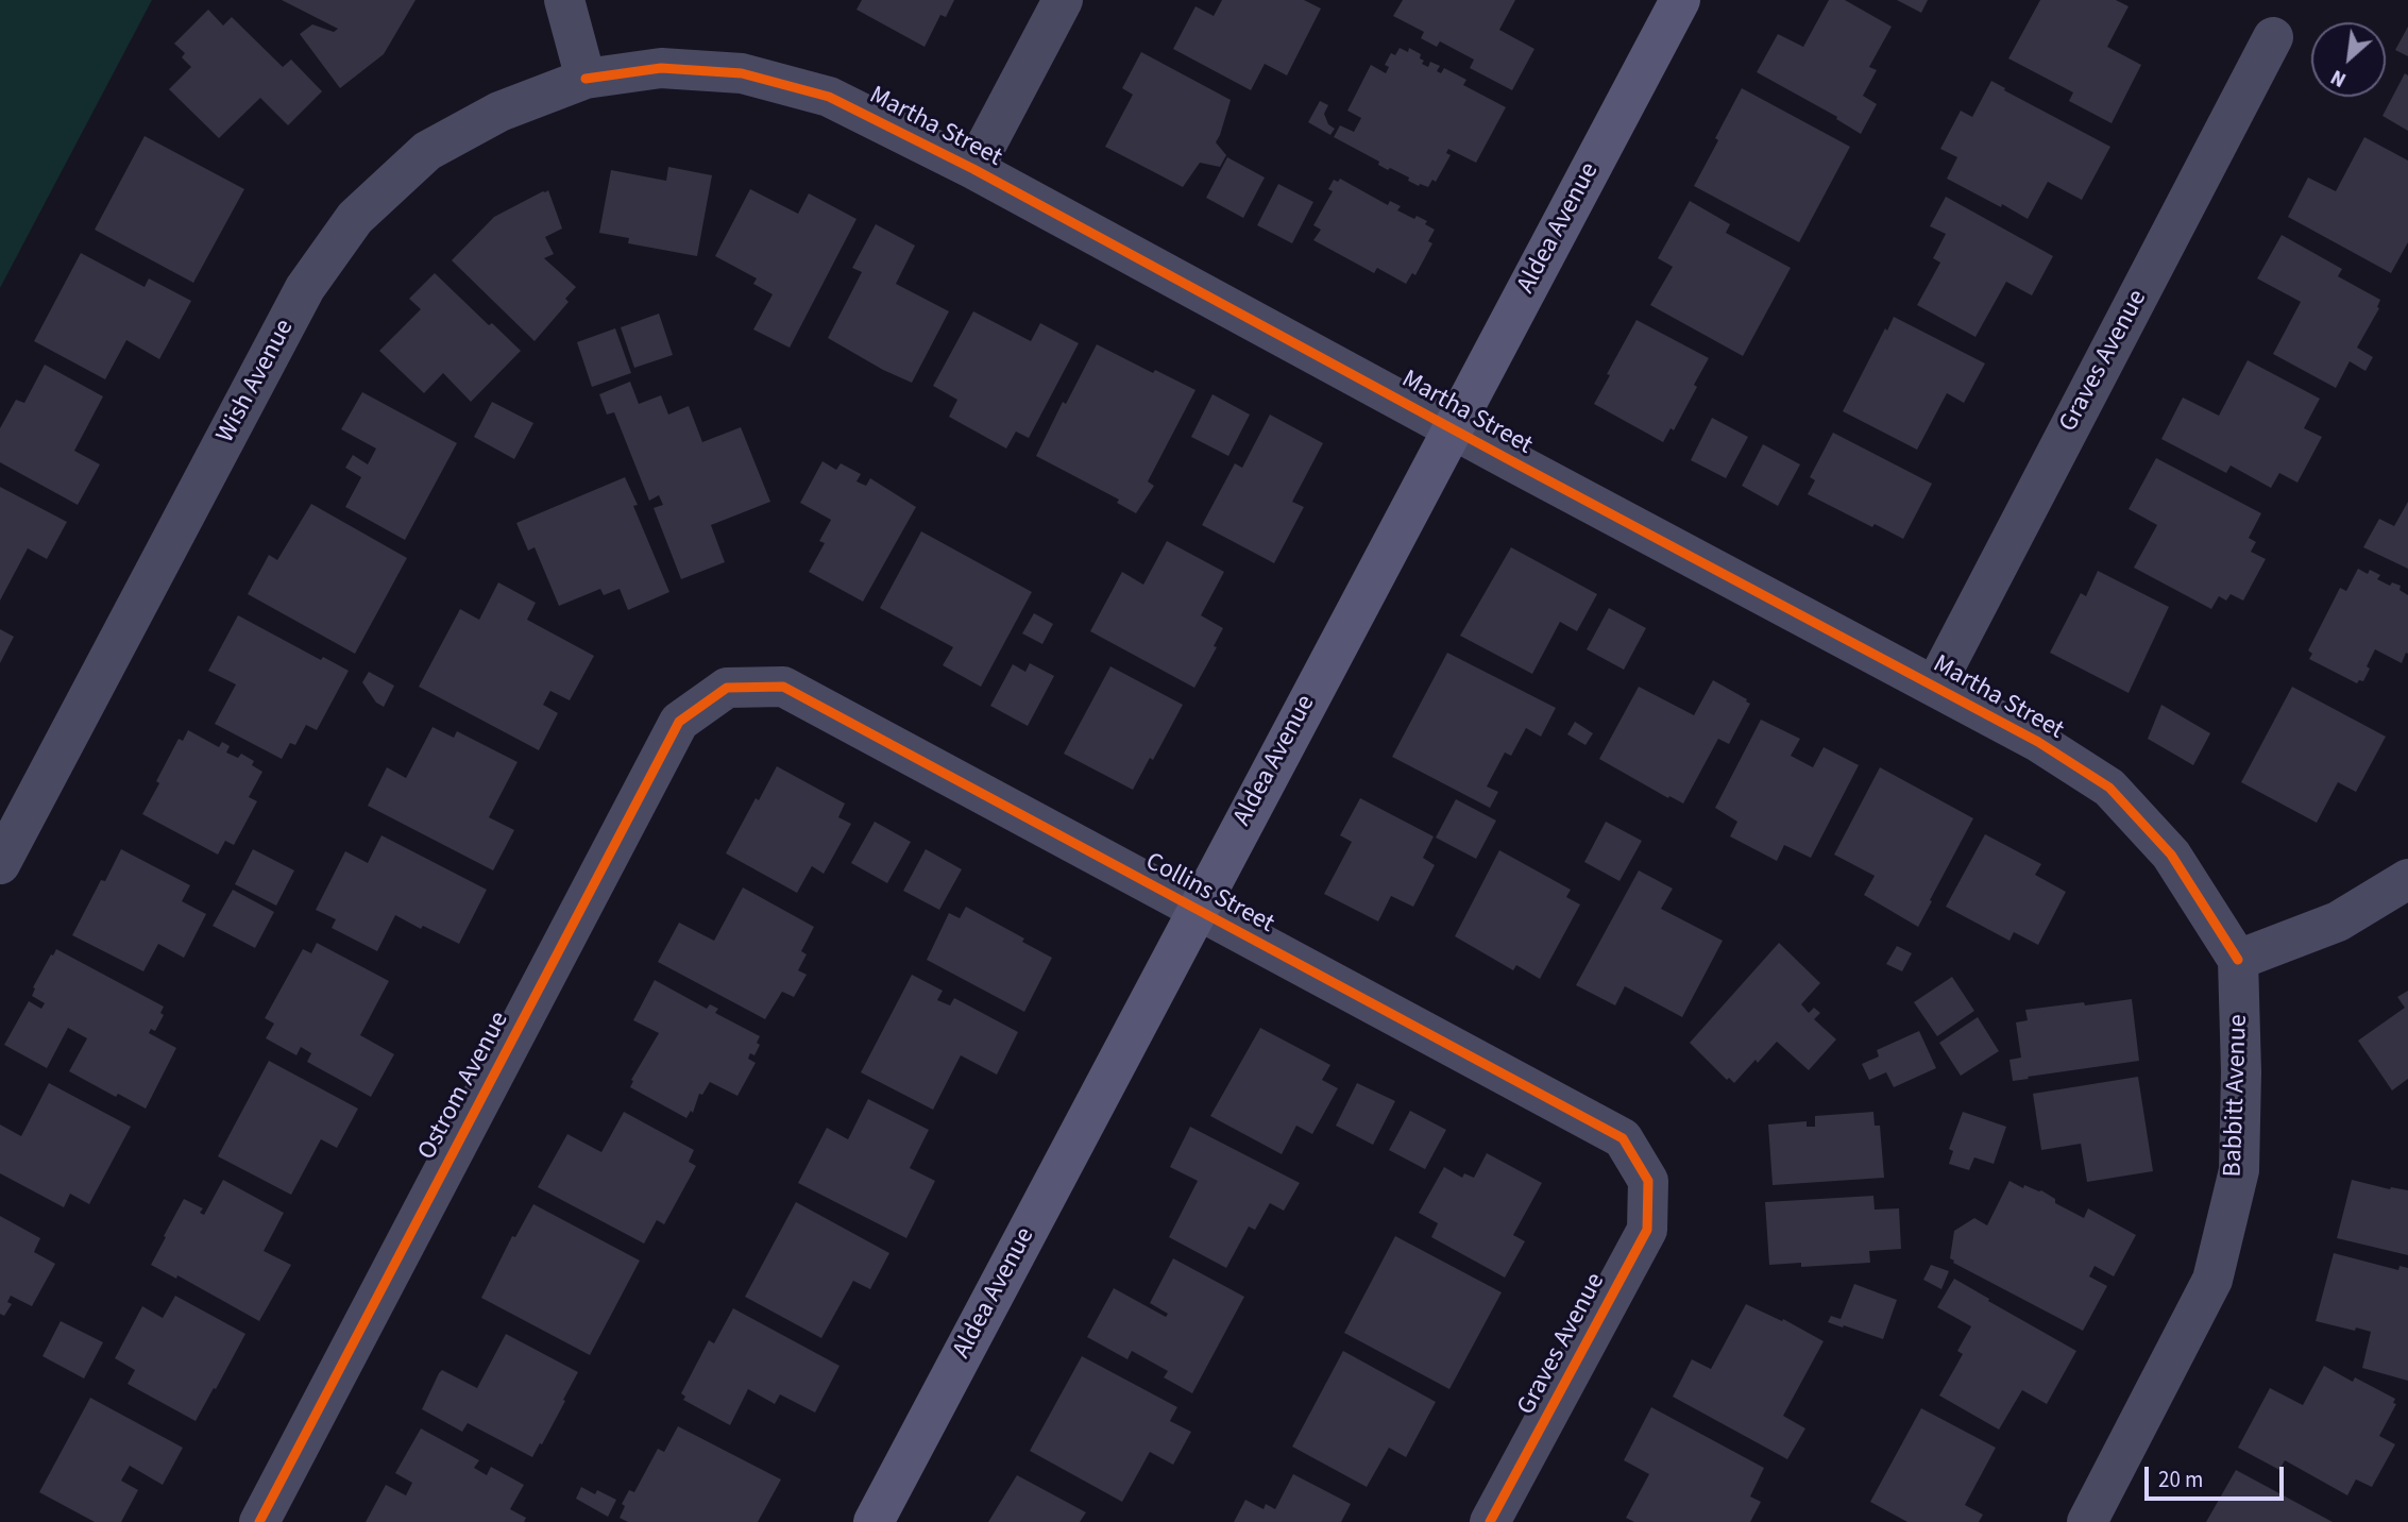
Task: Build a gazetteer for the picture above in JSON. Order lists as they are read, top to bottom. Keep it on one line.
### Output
{"streets":{"street":["Martha Street","Aldea Avenue","Graves Avenue","Wish Avenue","Collins Street","Ostrom Avenue","Babbitt Avenue"]},"crossings":[["Martha Street","Aldea Avenue"],["Martha Street","Graves Avenue"],["Martha Street","Wish Avenue"],["Martha Street","Babbitt Avenue"],["Aldea Avenue","Collins Street"],["Graves Avenue","Collins Street"],["Collins Street","Ostrom Avenue"]],"scale_bar":"20 m","north":"bottom left"}
